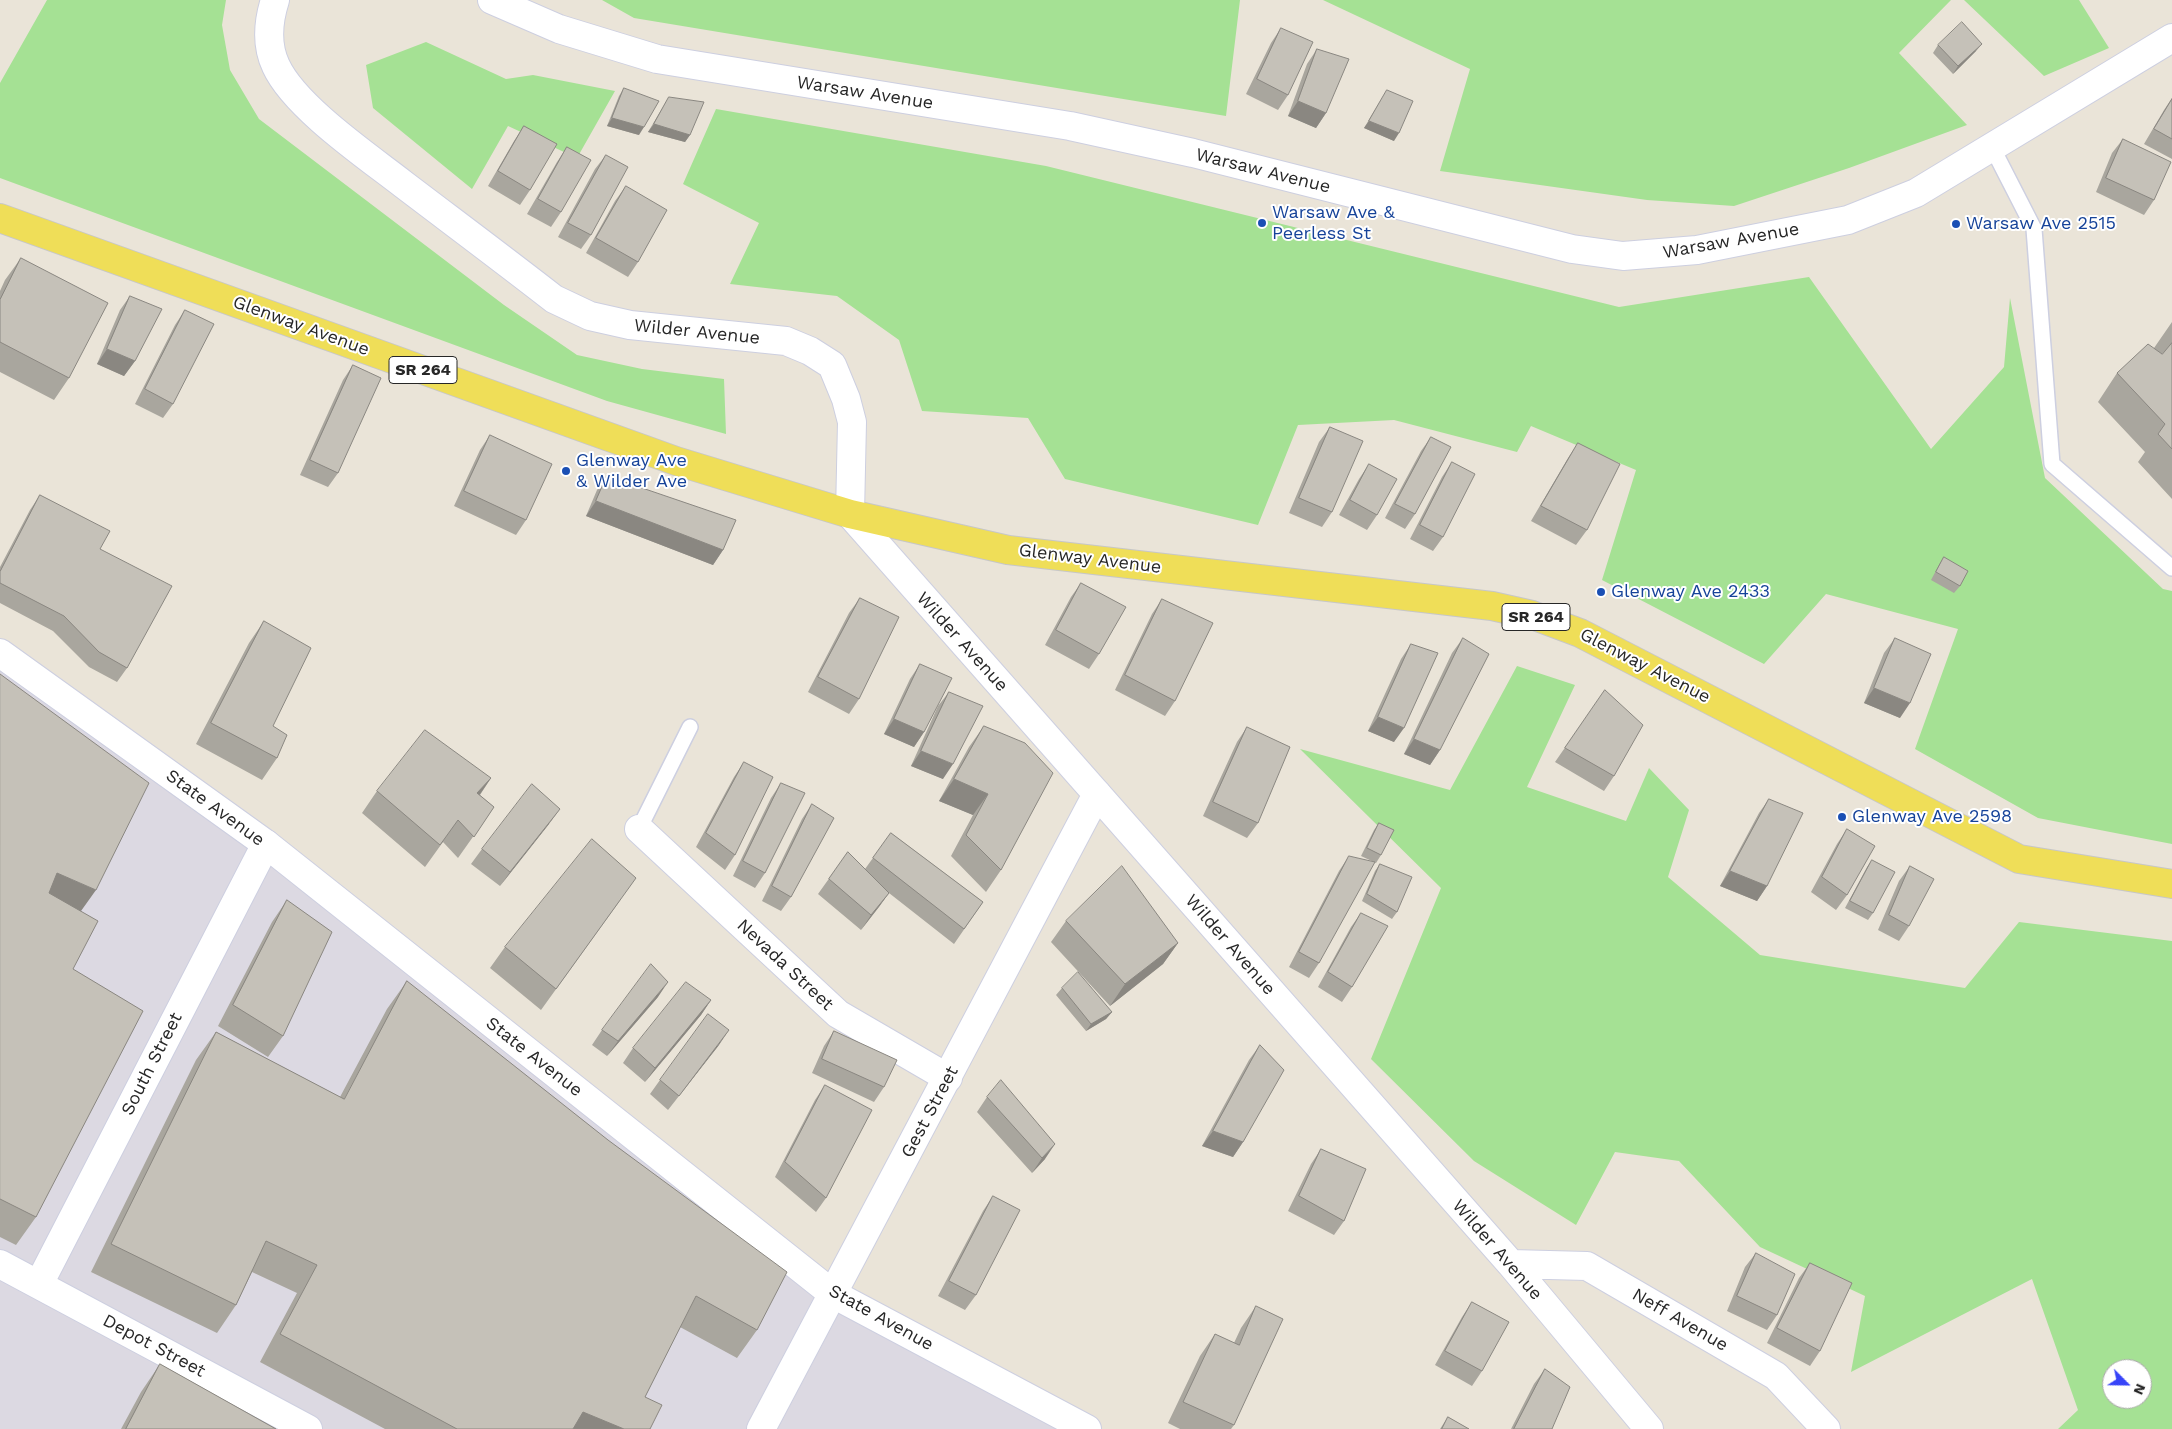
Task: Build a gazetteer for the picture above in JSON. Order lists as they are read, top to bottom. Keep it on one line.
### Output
{"streets":{"main road":["Warsaw Avenue","Glenway Avenue","Wilder Avenue","SR 264","State Avenue","Nevada Street","South Street","Gest Street","Neff Avenue","Depot Street"]},"crossings":[["Glenway Avenue","Wilder Avenue"],["Wilder Avenue","Gest Street"],["Wilder Avenue","Neff Avenue"],["State Avenue","South Street"],["State Avenue","Gest Street"],["Nevada Street","Gest Street"],["South Street","Depot Street"]],"places":["Warsaw Ave & Peerless St","Warsaw Ave 2515","Glenway Ave & Wilder Ave","Glenway Ave 2433","Glenway Ave 2598"],"north":"bottom right"}
